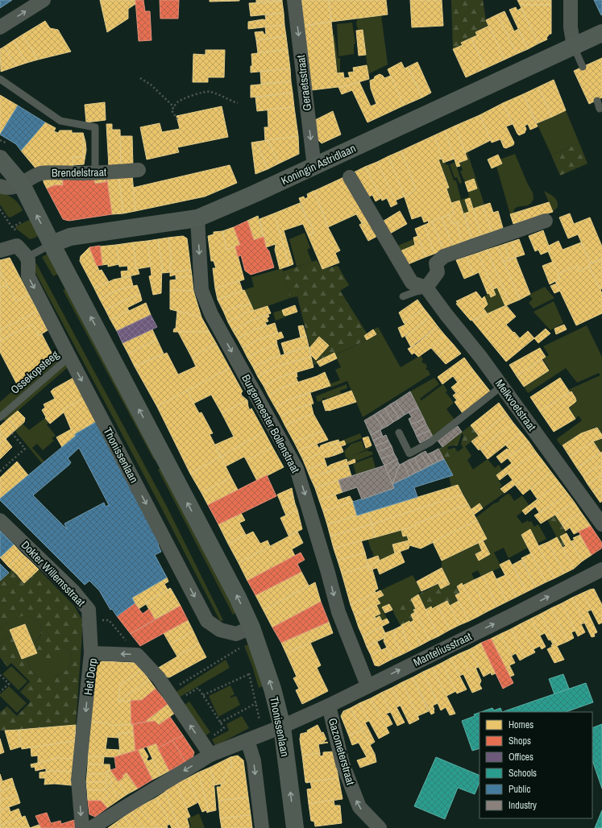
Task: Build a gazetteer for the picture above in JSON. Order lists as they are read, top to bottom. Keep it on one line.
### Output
{"streets":{"main road":["Koningin Astridlaan","Thonissenlaan"],"street":["Geraetsstraat","Brendelstraat","Melkvoetstraat","Burgemeester Bollenstraat","Dokter Willemsstraat","Manteliusstraat","Het Dorp","Gazometerstraat"],"lane":["Ossekopsteeg"]},"crossings":[["Geraetsstraat","Koningin Astridlaan"],["Koningin Astridlaan","Burgemeester Bollenstraat"],["Koningin Astridlaan","Thonissenlaan"],["Brendelstraat","Thonissenlaan"],["Ossekopsteeg","Thonissenlaan"],["Burgemeester Bollenstraat","Manteliusstraat"],["Thonissenlaan","Manteliusstraat"],["Dokter Willemsstraat","Het Dorp"],["Manteliusstraat","Gazometerstraat"]],"one_way":["Geraetsstraat","Burgemeester Bollenstraat","Manteliusstraat","Het Dorp"],"legend":["Homes","Shops","Offices","Schools","Public","Industry"]}
